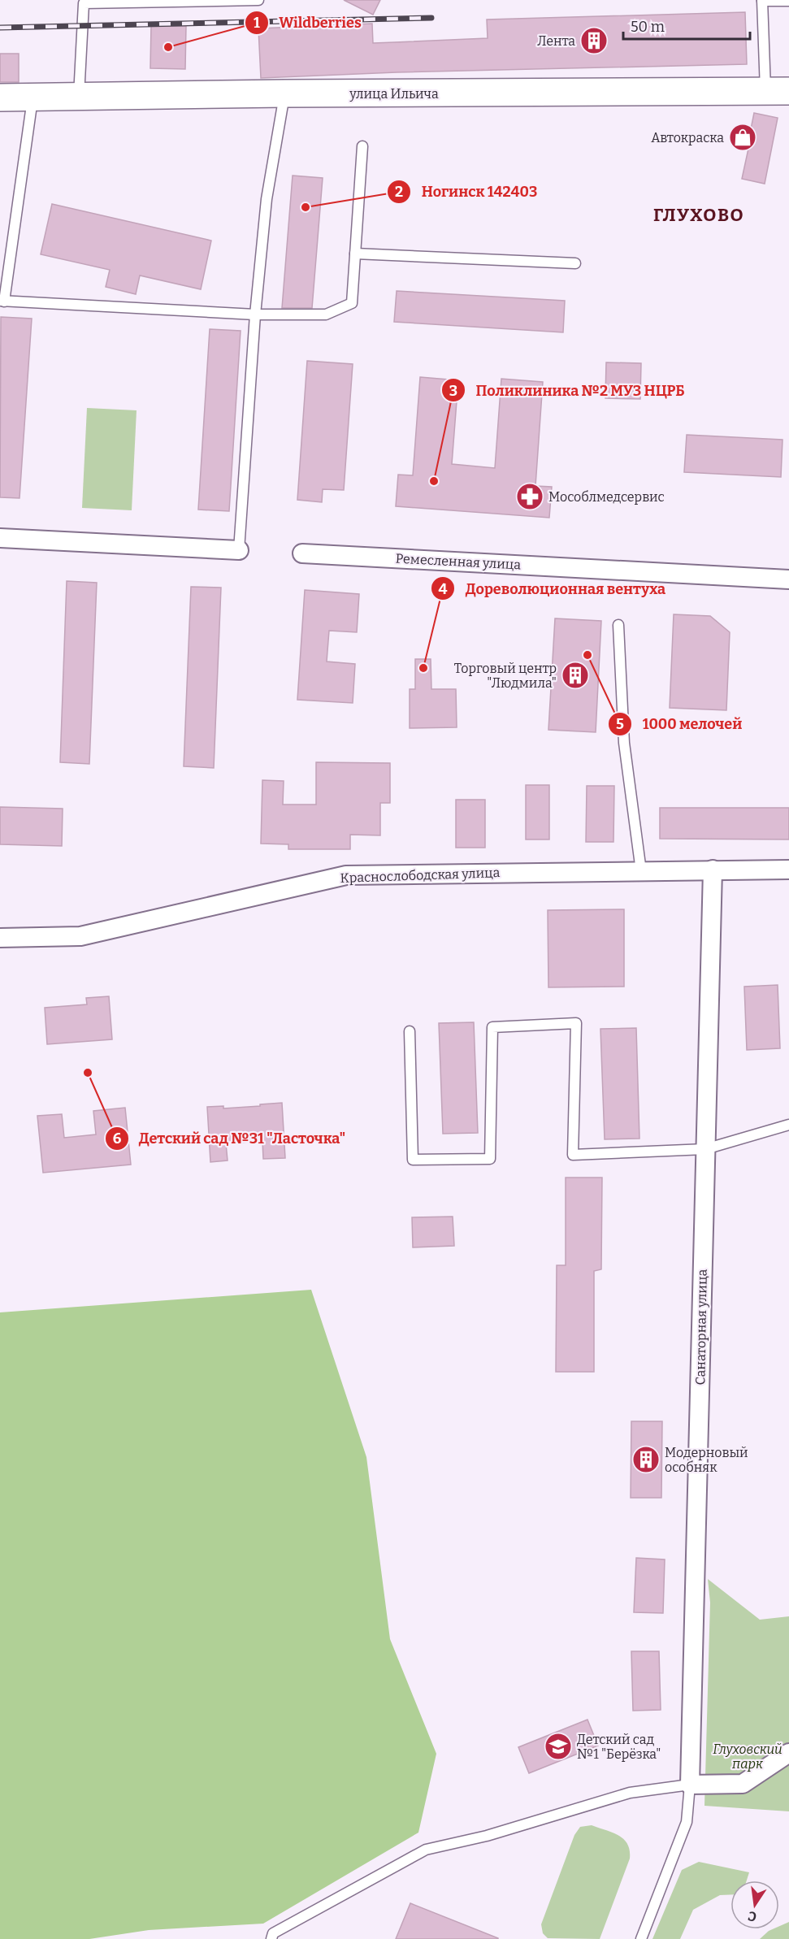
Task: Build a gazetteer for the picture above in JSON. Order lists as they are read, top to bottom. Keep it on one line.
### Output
{"streets":{"main road":["улица Ильича"],"street":["Ремесленная улица","Краснослободская улица","Санаторная улица"]},"crossings":[["Краснослободская улица","Санаторная улица"]],"districts":["ГЛУХОВО"],"parks":["Глуховский парк"],"places":{"building":["Лента","Торговый центр \"Людмила\"","Модерновый особняк"],"other":["Wildberries","Ногинск 142403","Поликлиника №2 МУЗ НЦРБ","1000 мелочей","Дореволюционная вентуха","Детский сад №31 \"Ласточка\""],"shop":["Автокраска"],"pharmacy":["Мособлмедсервис"],"school or university":["Детский сад №1 \"Берёзка\""]},"scale_bar":"50 m","north":"bottom"}
